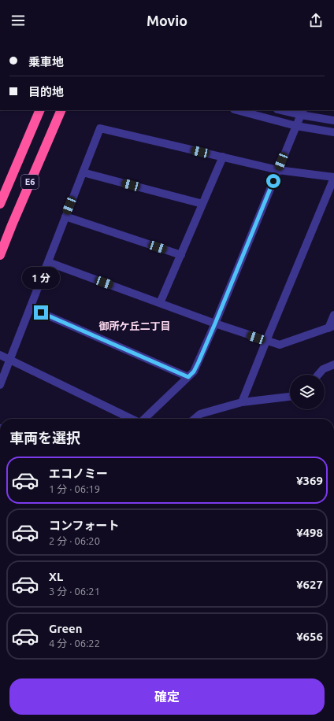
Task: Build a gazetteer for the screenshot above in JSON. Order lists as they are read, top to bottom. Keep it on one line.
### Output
{"streets":{"highway":["E6"]},"districts":["御所ケ丘二丁目"],"page":{"header":"Movio","banner":["乗車地","目的地"],"bubble":"1 分","heading":"車両を選択","list":[{"name":"エコノミー","note":"1 分 · 06:19","value":"¥369"},{"name":"コンフォート","note":"2 分 · 06:20","value":"¥498"},{"name":"XL","note":"3 分 · 06:21","value":"¥627"},{"name":"Green","note":"4 分 · 06:22","value":"¥656"}],"buttons":"確定"}}
